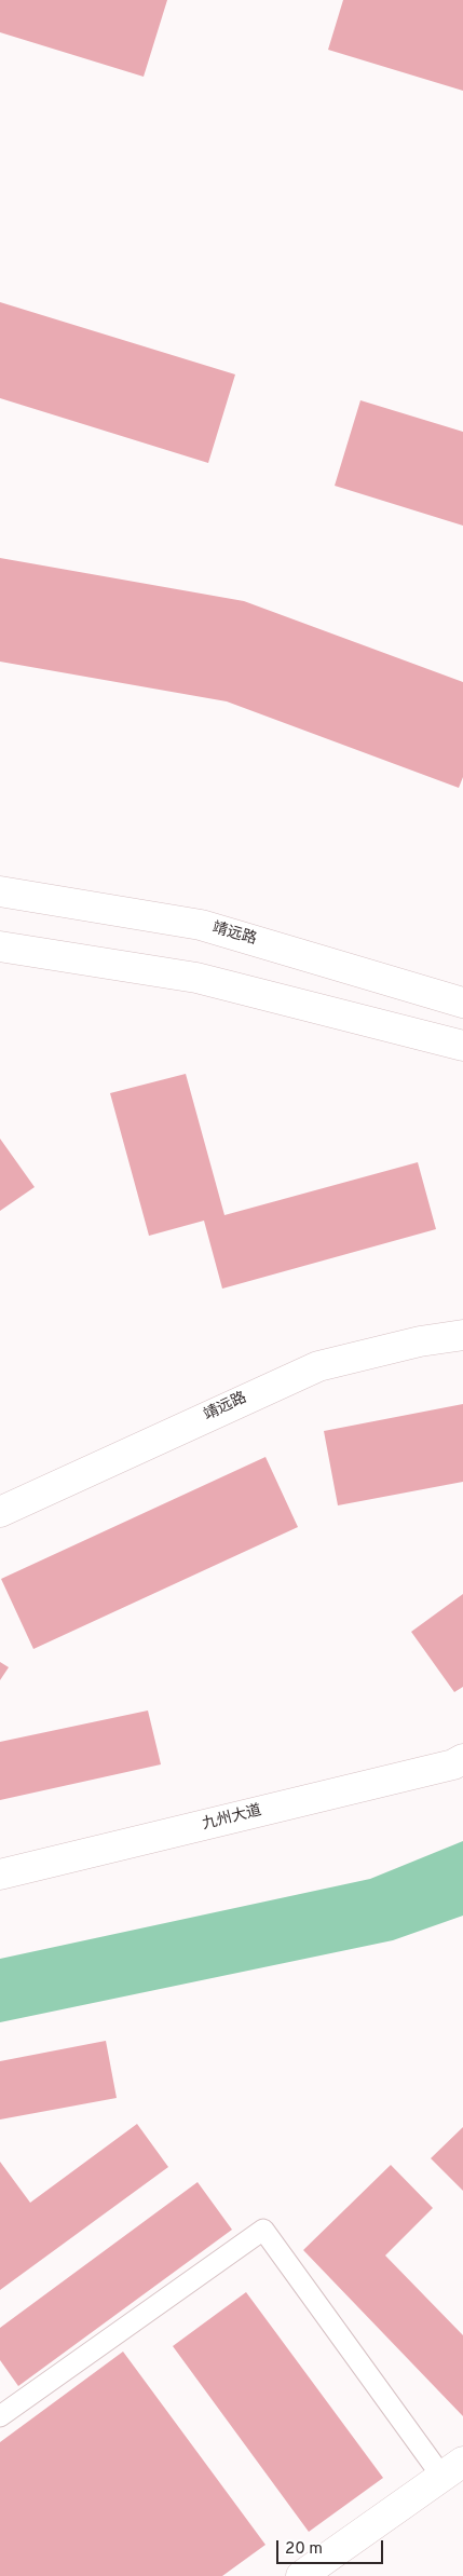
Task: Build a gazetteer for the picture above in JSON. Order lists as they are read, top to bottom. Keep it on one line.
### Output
{"streets":{"street":["靖远路","九州大道"]},"scale_bar":"20 m"}
